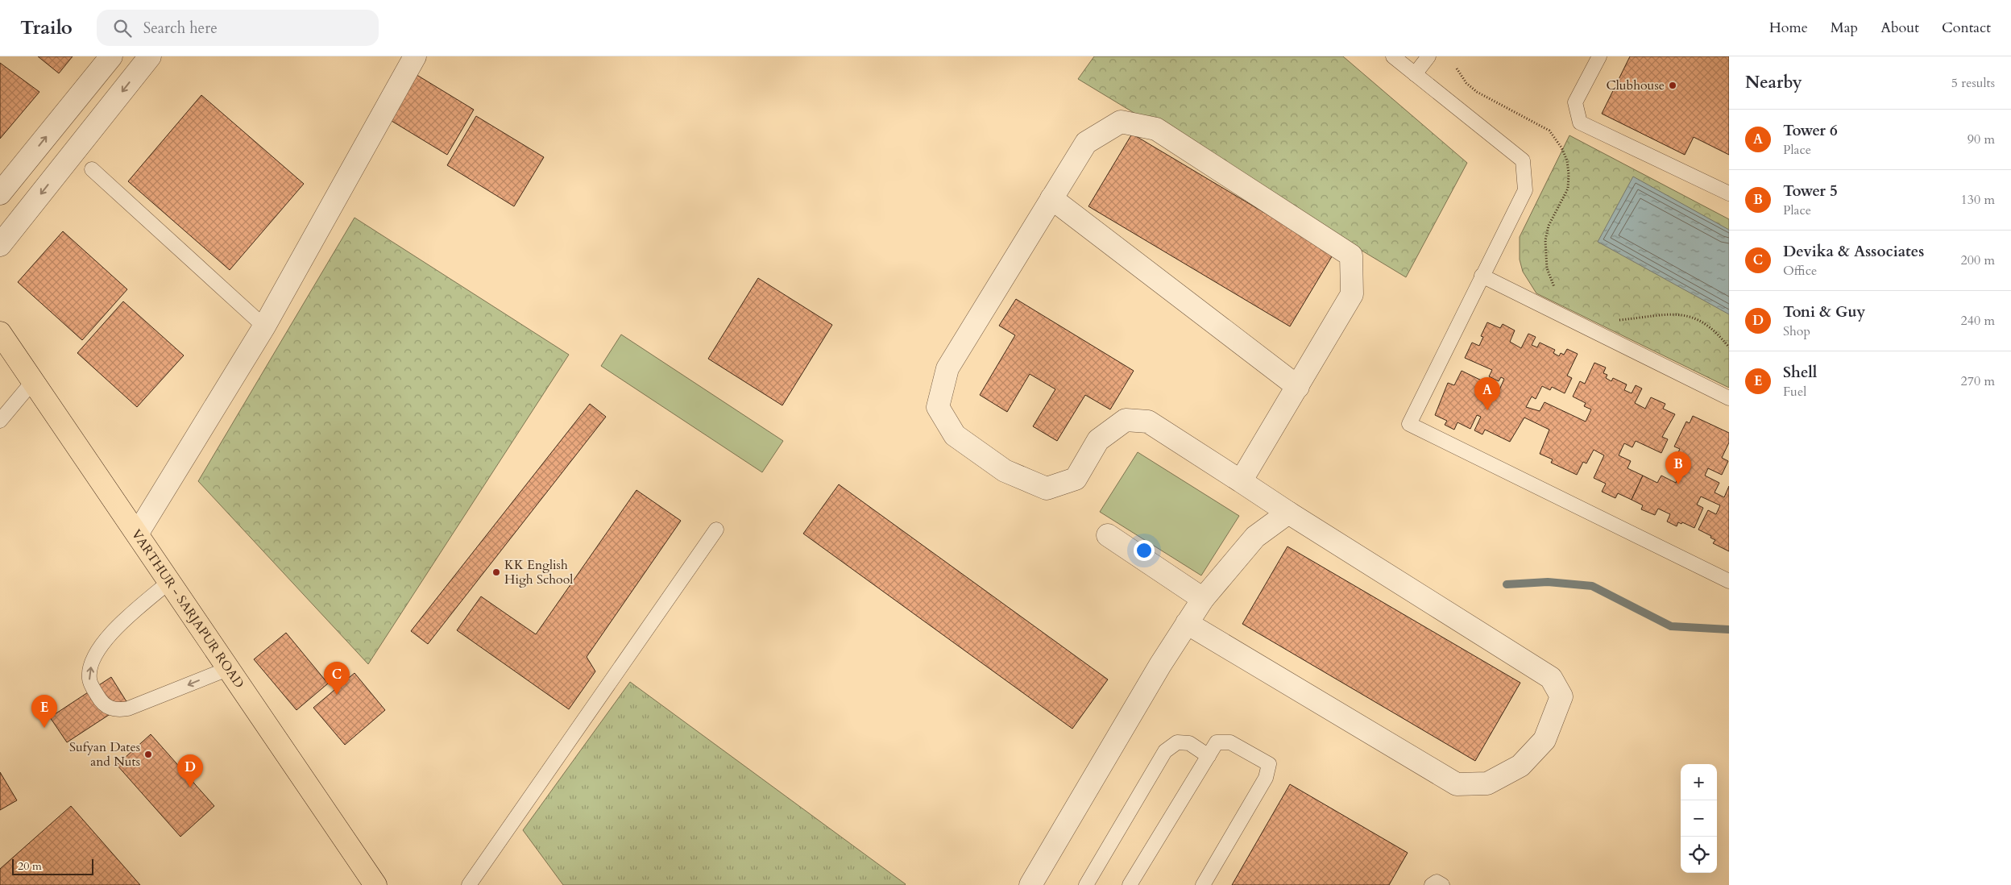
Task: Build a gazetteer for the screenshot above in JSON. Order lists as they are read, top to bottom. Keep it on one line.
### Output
{"streets":{"main road":["VARTHUR - SARJAPUR ROAD"]},"places":["Clubhouse","KK English High School","Sufyan Dates and Nuts"],"scale_bar":"20 m","page":{"header":"Trailo","search":"Search here","nav":["Home","Map","About","Contact"],"heading":["Nearby","5 results"],"list":[{"mark":"A","name":"Tower 6","note":"Place","value":"90 m"},{"mark":"B","name":"Tower 5","note":"Place","value":"130 m"},{"mark":"C","name":"Devika & Associates","note":"Office","value":"200 m"},{"mark":"D","name":"Toni & Guy","note":"Shop","value":"240 m"},{"mark":"E","name":"Shell","note":"Fuel","value":"270 m"}],"pins":["A","B","C","E","D"],"map_buttons":["+","−"],"scale":"20 m"}}
